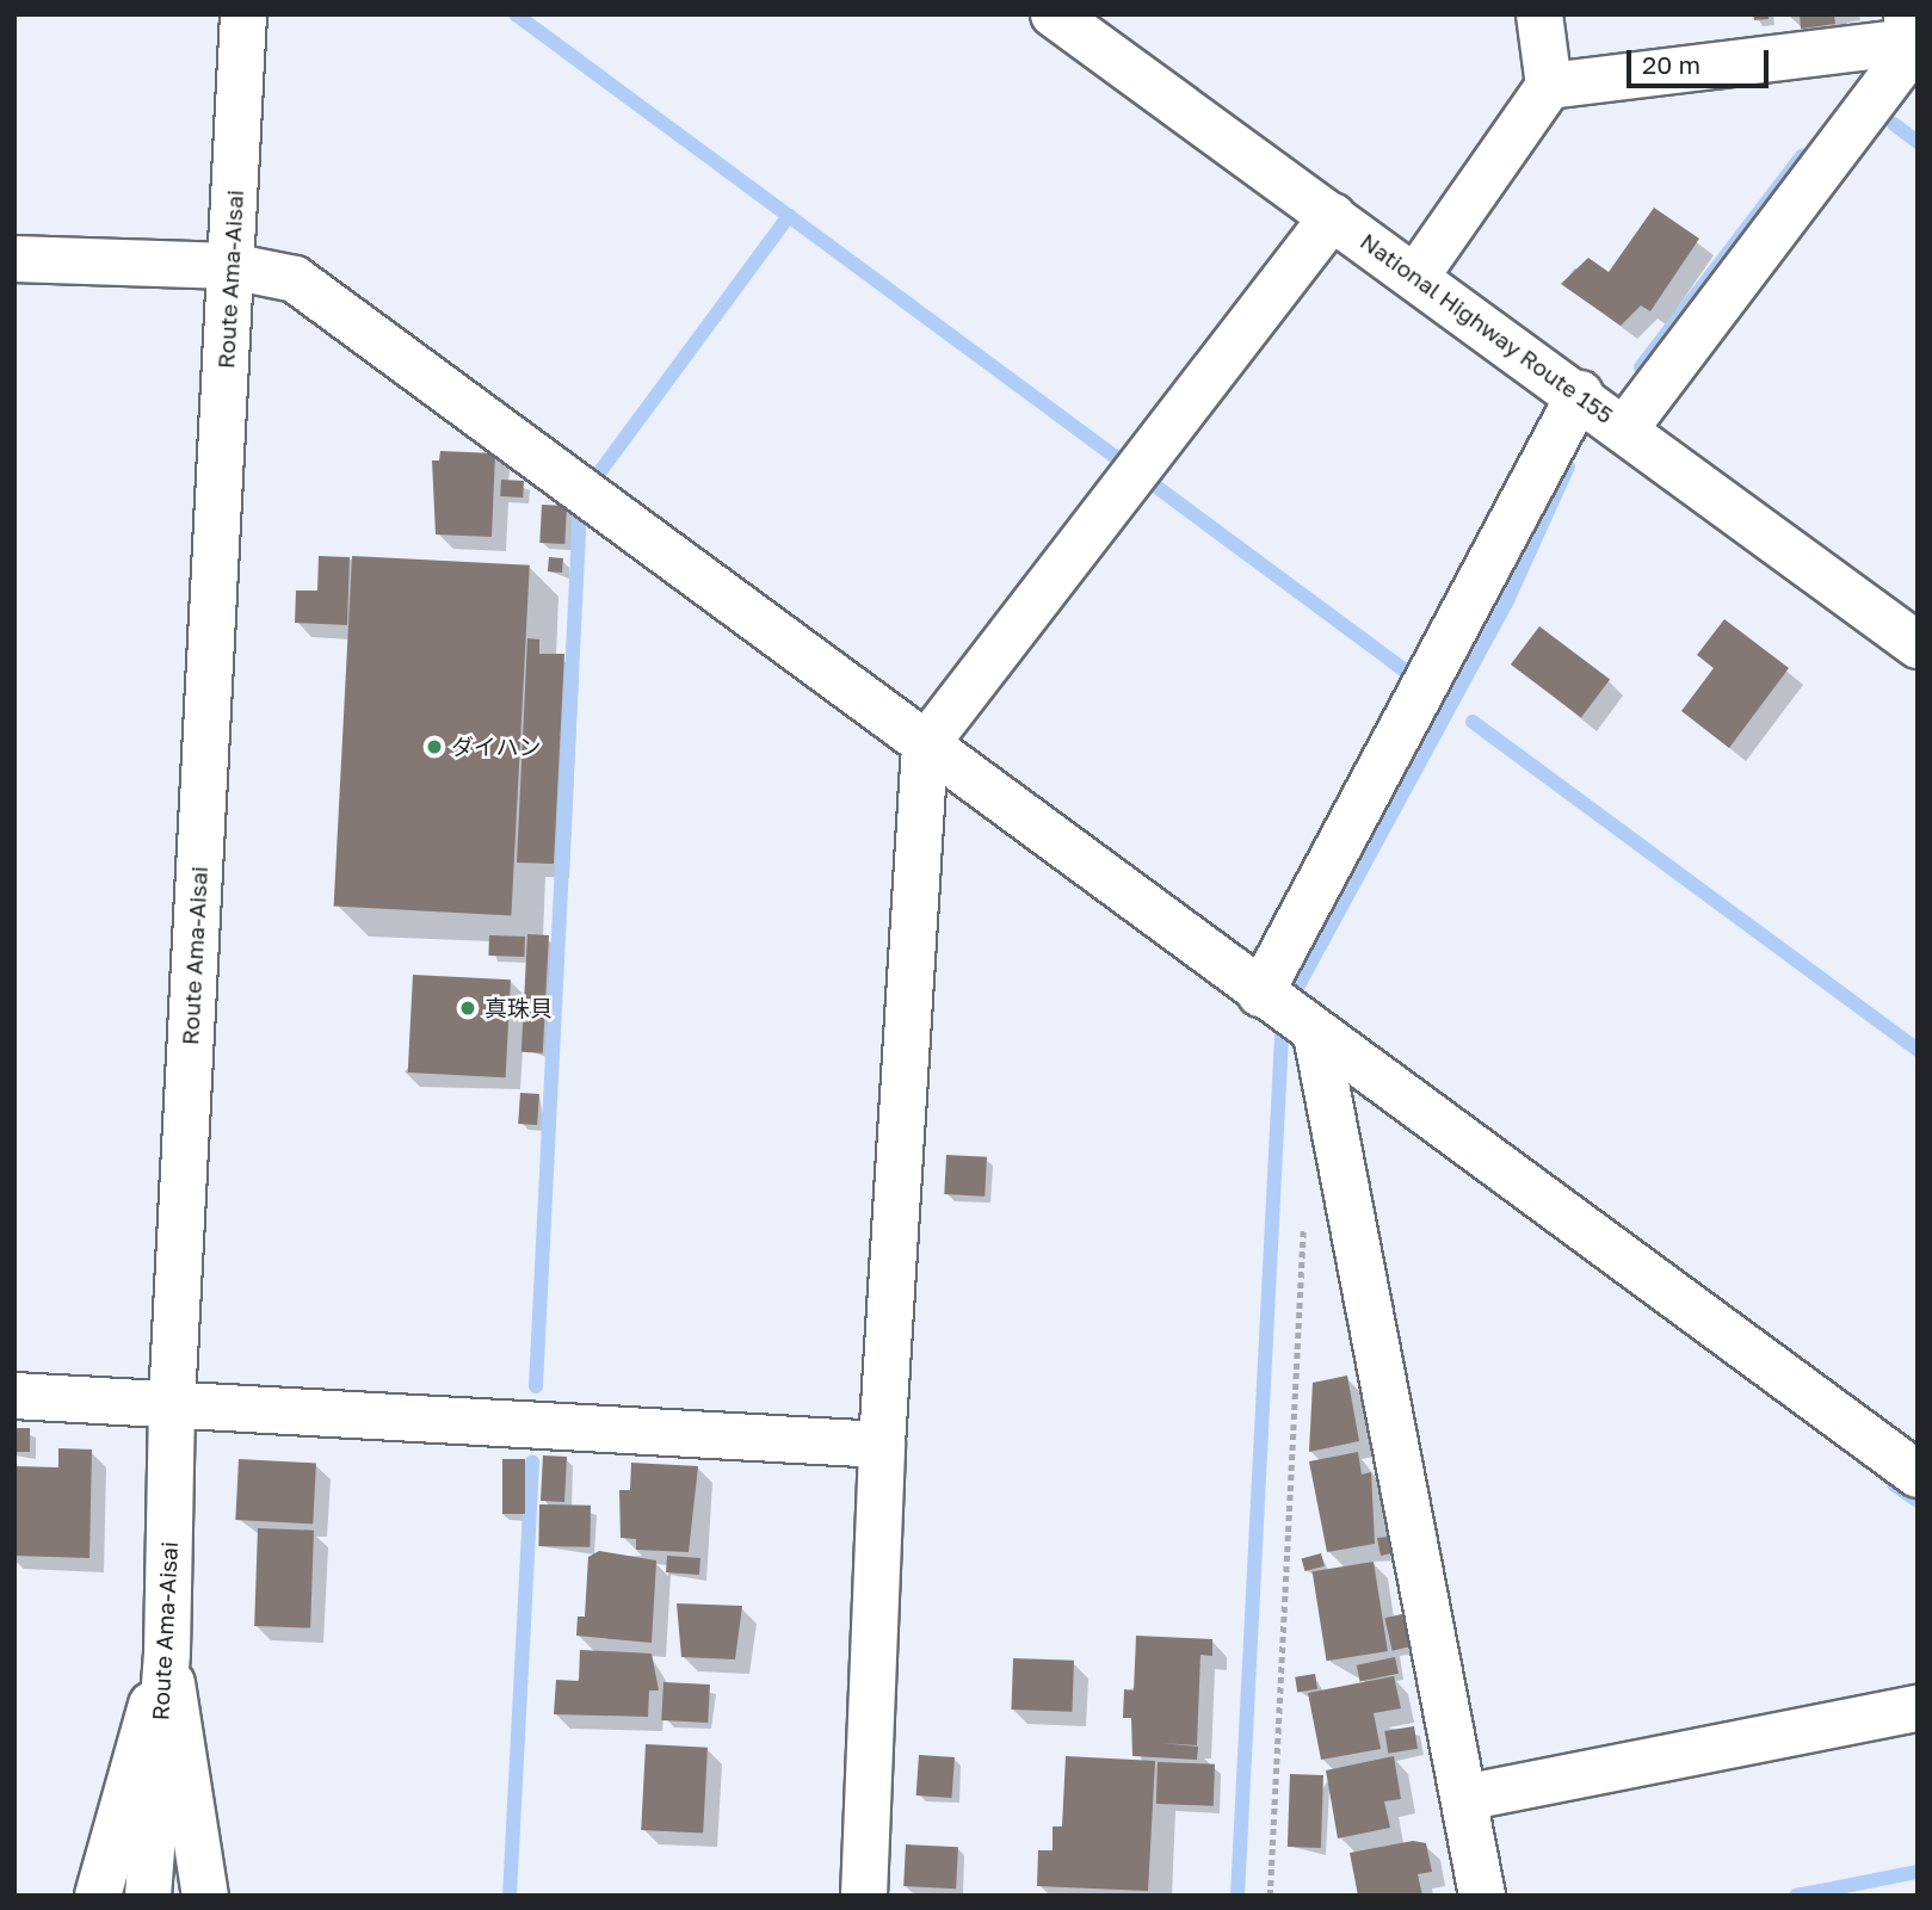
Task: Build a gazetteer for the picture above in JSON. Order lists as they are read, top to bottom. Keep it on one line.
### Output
{"streets":{"main road":["Route Ama-Aisai","National Highway Route 155"]},"places":["ダイハン","真珠貝"],"scale_bar":"20 m"}
